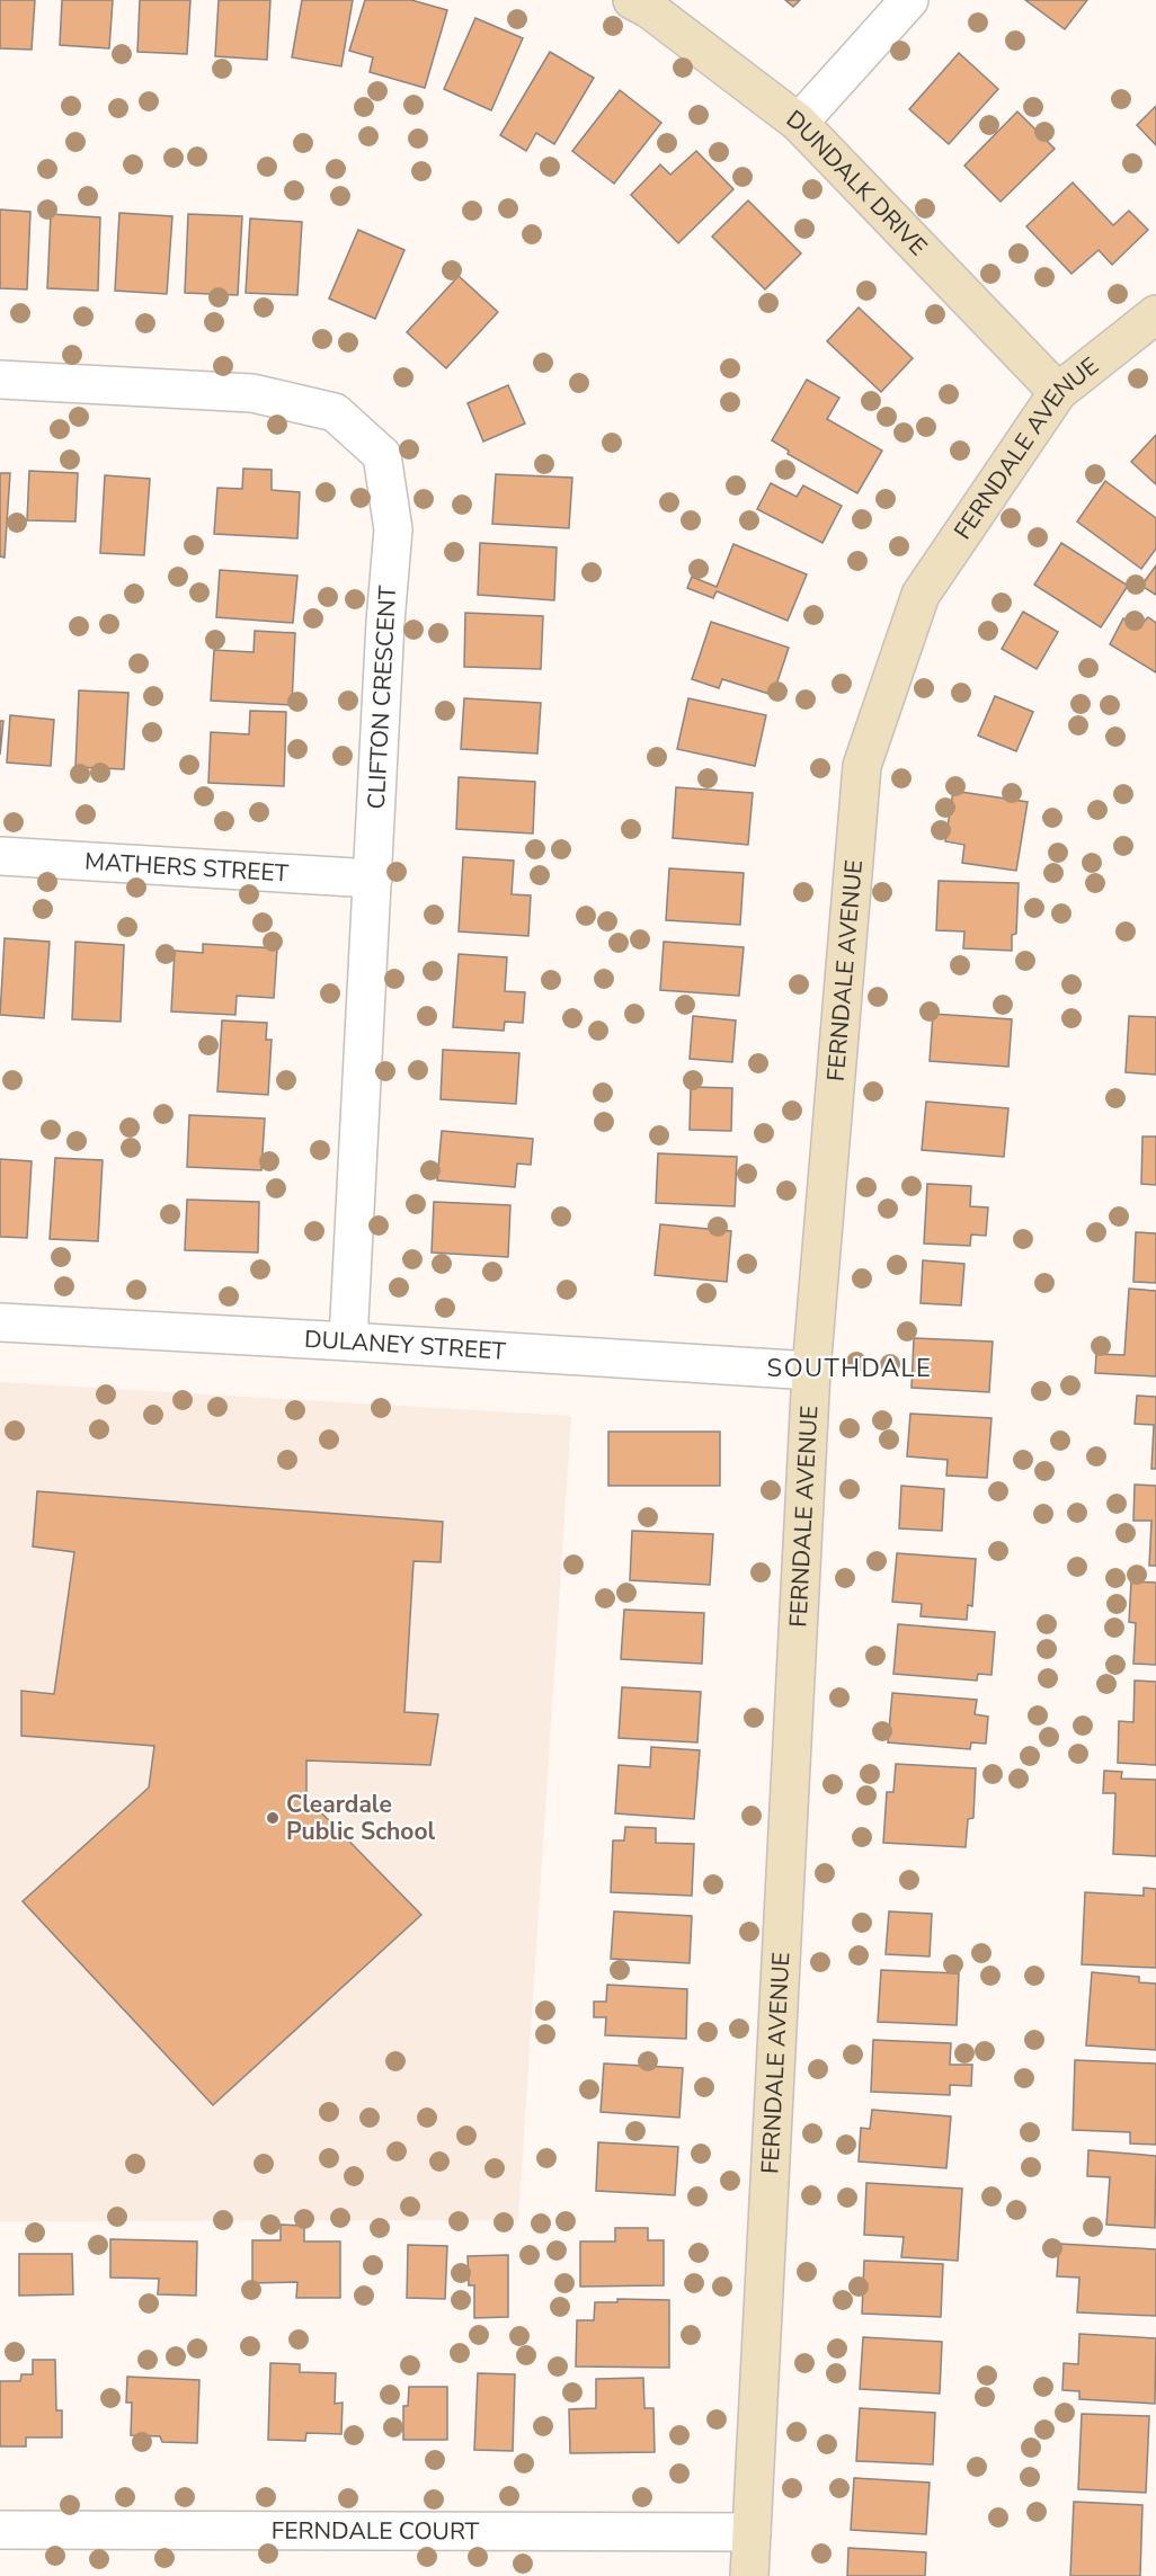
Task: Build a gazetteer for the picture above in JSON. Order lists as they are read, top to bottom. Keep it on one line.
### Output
{"streets":{"street":["DUNDALK DRIVE","FERNDALE AVENUE","CLIFTON CRESCENT","MATHERS STREET","DULANEY STREET","FERNDALE COURT"]},"crossings":[["DUNDALK DRIVE","FERNDALE AVENUE"],["FERNDALE AVENUE","DULANEY STREET"],["FERNDALE AVENUE","FERNDALE COURT"],["CLIFTON CRESCENT","MATHERS STREET"],["CLIFTON CRESCENT","DULANEY STREET"]],"districts":["SOUTHDALE"],"places":["Cleardale Public School"]}
